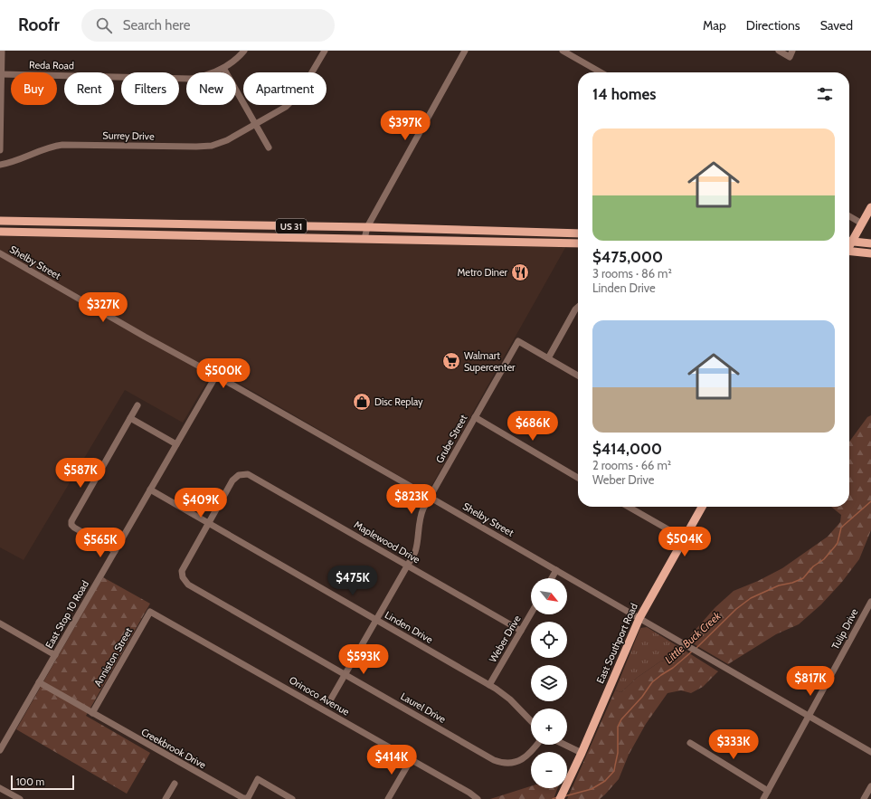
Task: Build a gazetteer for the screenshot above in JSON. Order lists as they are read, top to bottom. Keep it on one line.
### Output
{"streets":{"main road":["US 31","East Southport Road"],"street":["Reda Road","Surrey Drive","Shelby Street","Grube Street","Maplewood Drive","East Stop 10 Road","Linden Drive","Tulip Drive","Weber Drive","Anniston Street","Orinoco Avenue","Laurel Drive","Creekbrook Drive"]},"crossings":[["Shelby Street","Grube Street"],["Shelby Street","East Stop 10 Road"],["Shelby Street","Tulip Drive"],["Shelby Street","East Southport Road"],["Grube Street","Maplewood Drive"],["Grube Street","Linden Drive"],["Grube Street","Laurel Drive"],["Maplewood Drive","Linden Drive"],["Maplewood Drive","Weber Drive"],["Maplewood Drive","Laurel Drive"],["East Stop 10 Road","Linden Drive"],["East Stop 10 Road","Creekbrook Drive"],["Linden Drive","Weber Drive"],["Linden Drive","Laurel Drive"],["Anniston Street","Orinoco Avenue"],["Anniston Street","Creekbrook Drive"]],"water":["Little Buck Creek"],"places":{"restaurant":["Metro Diner"],"supermarket":["Walmart Supercenter"],"shop":["Disc Replay"]},"scale_bar":"100 m","north":"bottom right","page":{"header":"Roofr","search":"Search here","nav":["Map","Directions","Saved"],"chip":["Buy","Rent","Filters","New","Apartment"],"heading":"14 homes","price":["$397K","$327K","$500K","$686K","$587K","$823K","$409K","$504K","$565K","$475K","$593K","$817K","$333K","$414K"],"list":[{"name":"$475,000","note":"3 rooms · 86 m² · Linden Drive"},{"name":"$414,000","note":"2 rooms · 66 m² · Weber Drive"}],"map_buttons":["+","−"],"scale":"100 m"}}
